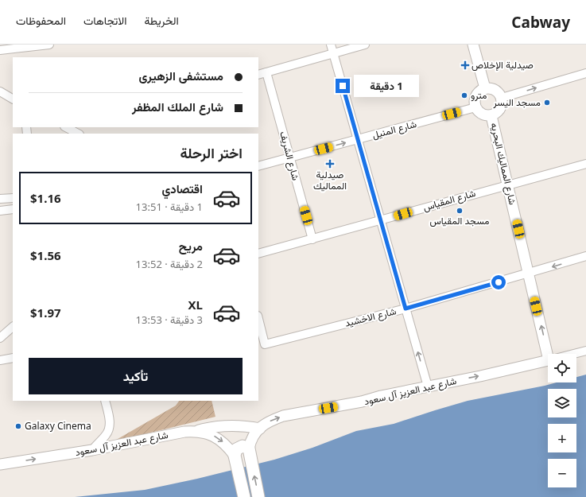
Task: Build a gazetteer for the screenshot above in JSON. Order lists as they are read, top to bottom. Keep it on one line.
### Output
{"streets":{"main road":["شارع المماليك البحريه","شارع عبد العزيز آل سعود"],"street":["شارع المنيل","شارع الشريف","شارع المقياس","شارع الاخشيد"]},"crossings":[["شارع المنيل","شارع الشريف"],["شارع المنيل","شارع المماليك البحريه"],["شارع الشريف","شارع المقياس"],["شارع المماليك البحريه","شارع المقياس"],["شارع المماليك البحريه","شارع الاخشيد"]],"one_way":["شارع عبد العزيز آل سعود"],"places":{"health":["صيدلية الإخلاص","صيدلية المماليك"],"other":["مترو","مسجد اليسر","مسجد المقياس","Galaxy Cinema"]},"page":{"header":"Cabway","nav":["الخريطة","الاتجاهات","المحفوظات"],"banner":["مستشفى الزهيرى","شارع الملك المظفر"],"bubble":"1 دقيقة","heading":"اختر الرحلة","list":[{"name":"اقتصادي","note":"1 دقيقة · 13:51","value":"$1.16"},{"name":"مريح","note":"2 دقيقة · 13:52","value":"$1.56"},{"name":"XL","note":"3 دقيقة · 13:53","value":"$1.97"}],"buttons":"تأكيد","map_buttons":["+","−"]}}
